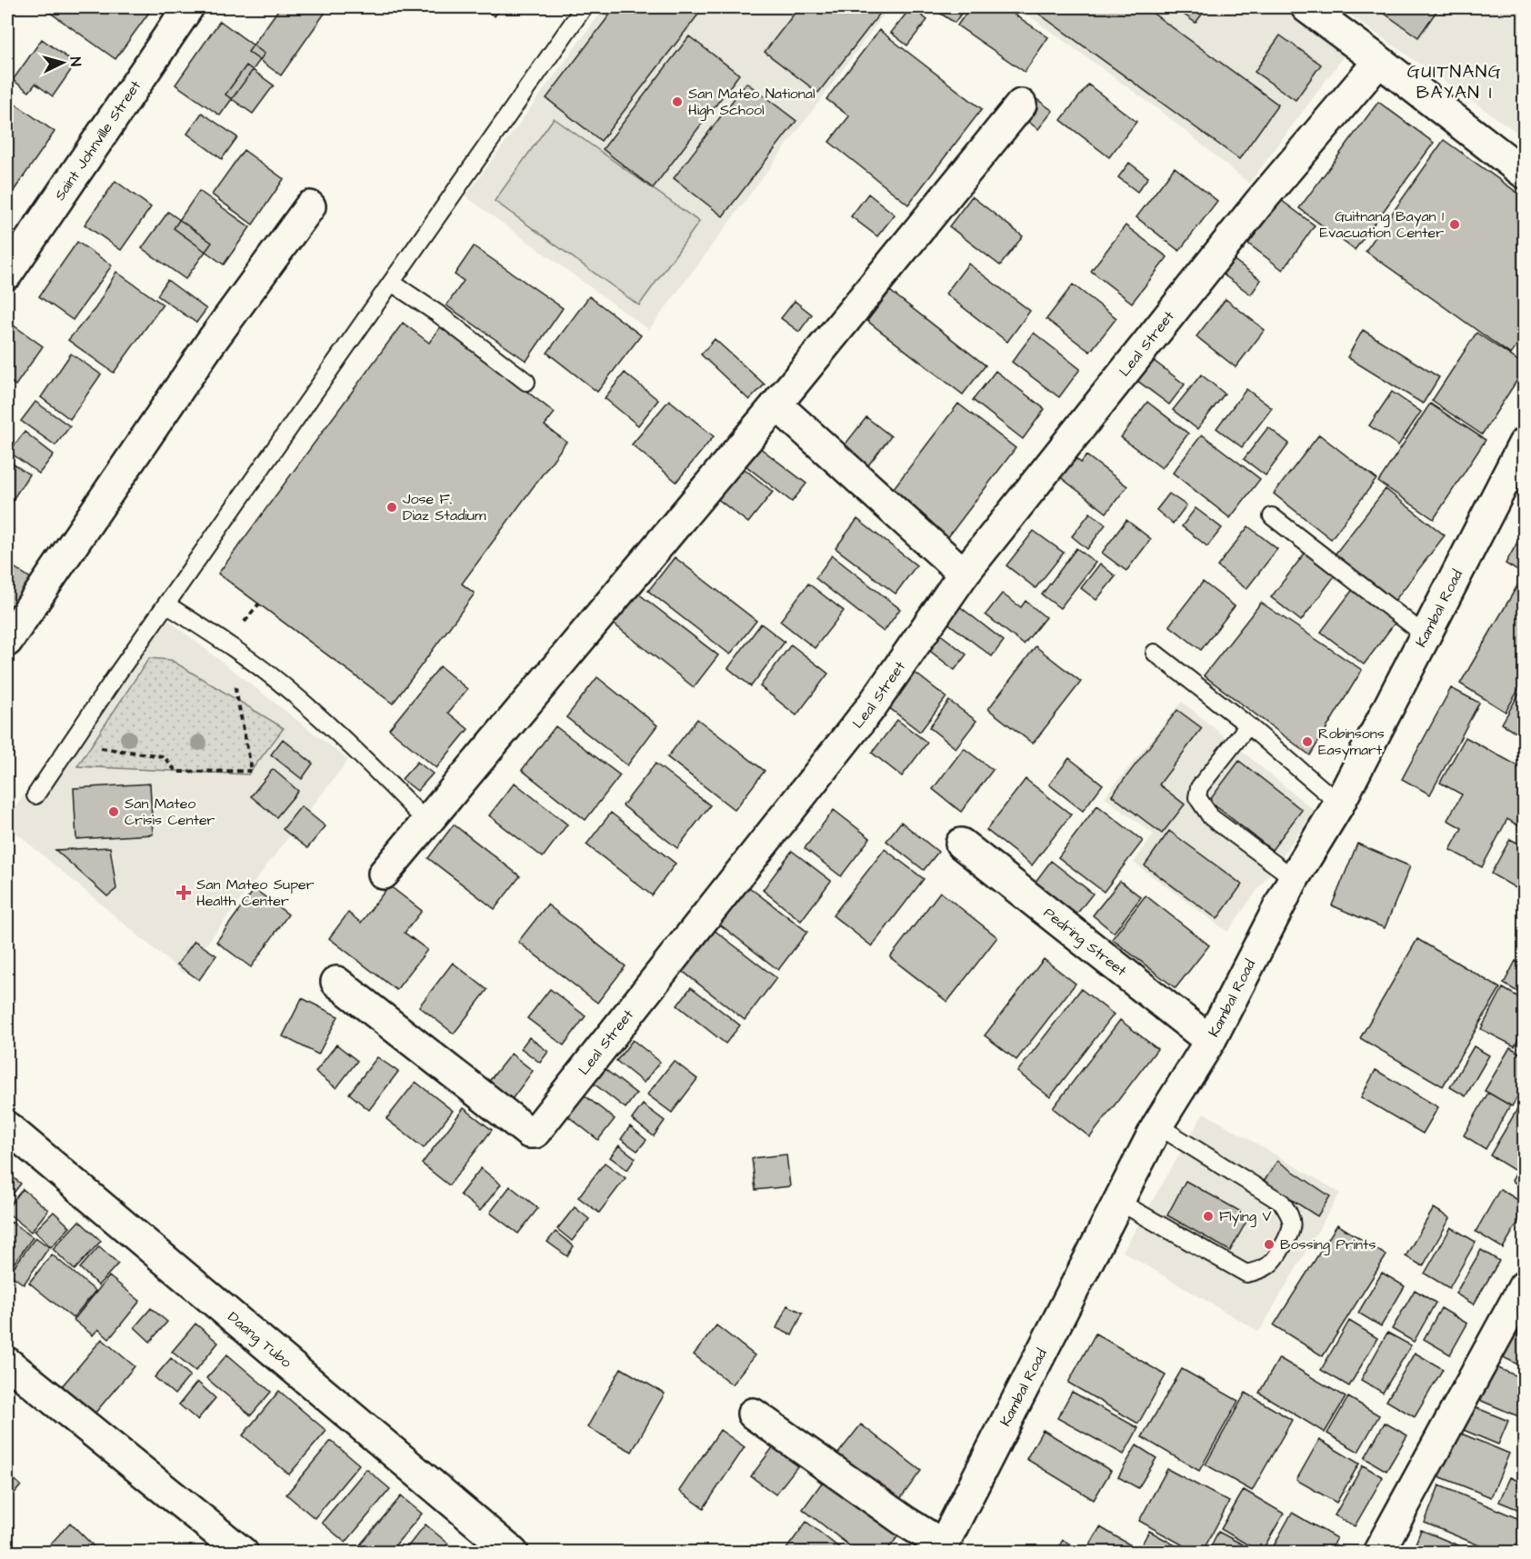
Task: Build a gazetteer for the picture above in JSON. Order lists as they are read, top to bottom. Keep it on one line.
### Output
{"streets":{"street":["Saint Johnville Street","Leal Street","Kambal Road","Pedring Street","Daang Tubo"]},"crossings":[["Kambal Road","Pedring Street"]],"districts":["GUITNANG BAYAN I"],"places":{"other":["San Mateo National High School","Guitnang Bayan 1 Evacuation Center","Jose F. Diaz Stadium","Robinsons Easymart","San Mateo Crisis Center","Flying V","Bossing Prints"],"health":["San Mateo Super Health Center"]},"north":"right"}
